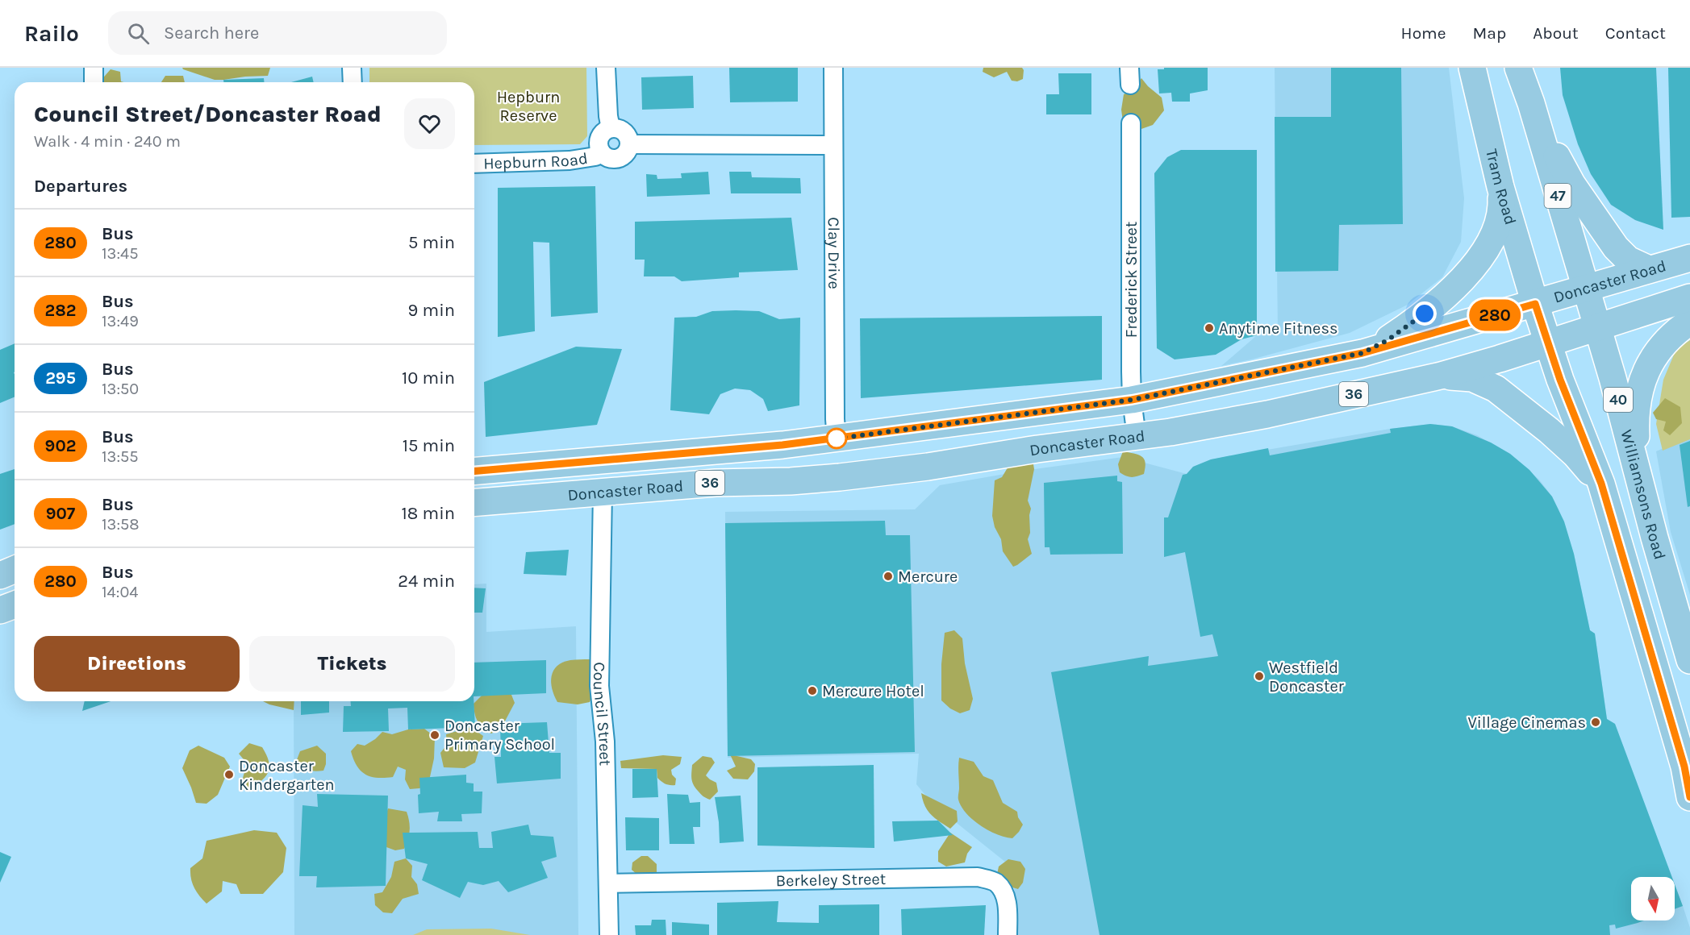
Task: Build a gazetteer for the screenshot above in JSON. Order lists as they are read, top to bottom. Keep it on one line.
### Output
{"streets":{"main road":["Tram Road","47","Doncaster Road","36","40","Williamsons Road"],"street":["Hepburn Road","Clay Drive","Frederick Street","Council Street","Berkeley Street"]},"crossings":[["Tram Road","Doncaster Road"],["47","Doncaster Road"],["47","40"],["Clay Drive","Doncaster Road"],["Frederick Street","Doncaster Road"],["Doncaster Road","40"],["Doncaster Road","Williamsons Road"],["Doncaster Road","Council Street"],["40","Williamsons Road"],["Council Street","Berkeley Street"]],"parks":["Hepburn Reserve"],"places":["Anytime Fitness","Mercure","Westfield Doncaster","Mercure Hotel","Village Cinemas","Doncaster Primary School","Doncaster Kindergarten"],"lines":["bus line 280"],"north":"bottom","page":{"header":"Railo","search":"Search here","nav":["Home","Map","About","Contact"],"on_map":"280","heading":[["Council Street/Doncaster Road","Walk · 4 min · 240 m"],"Departures"],"list":[{"mark":"280","name":"Bus","note":"13:45","value":"5 min"},{"mark":"282","name":"Bus","note":"13:49","value":"9 min"},{"mark":"295","name":"Bus","note":"13:50","value":"10 min"},{"mark":"902","name":"Bus","note":"13:55","value":"15 min"},{"mark":"907","name":"Bus","note":"13:58","value":"18 min"},{"mark":"280","name":"Bus","note":"14:04","value":"24 min"}],"buttons":["Directions","Tickets"]}}
